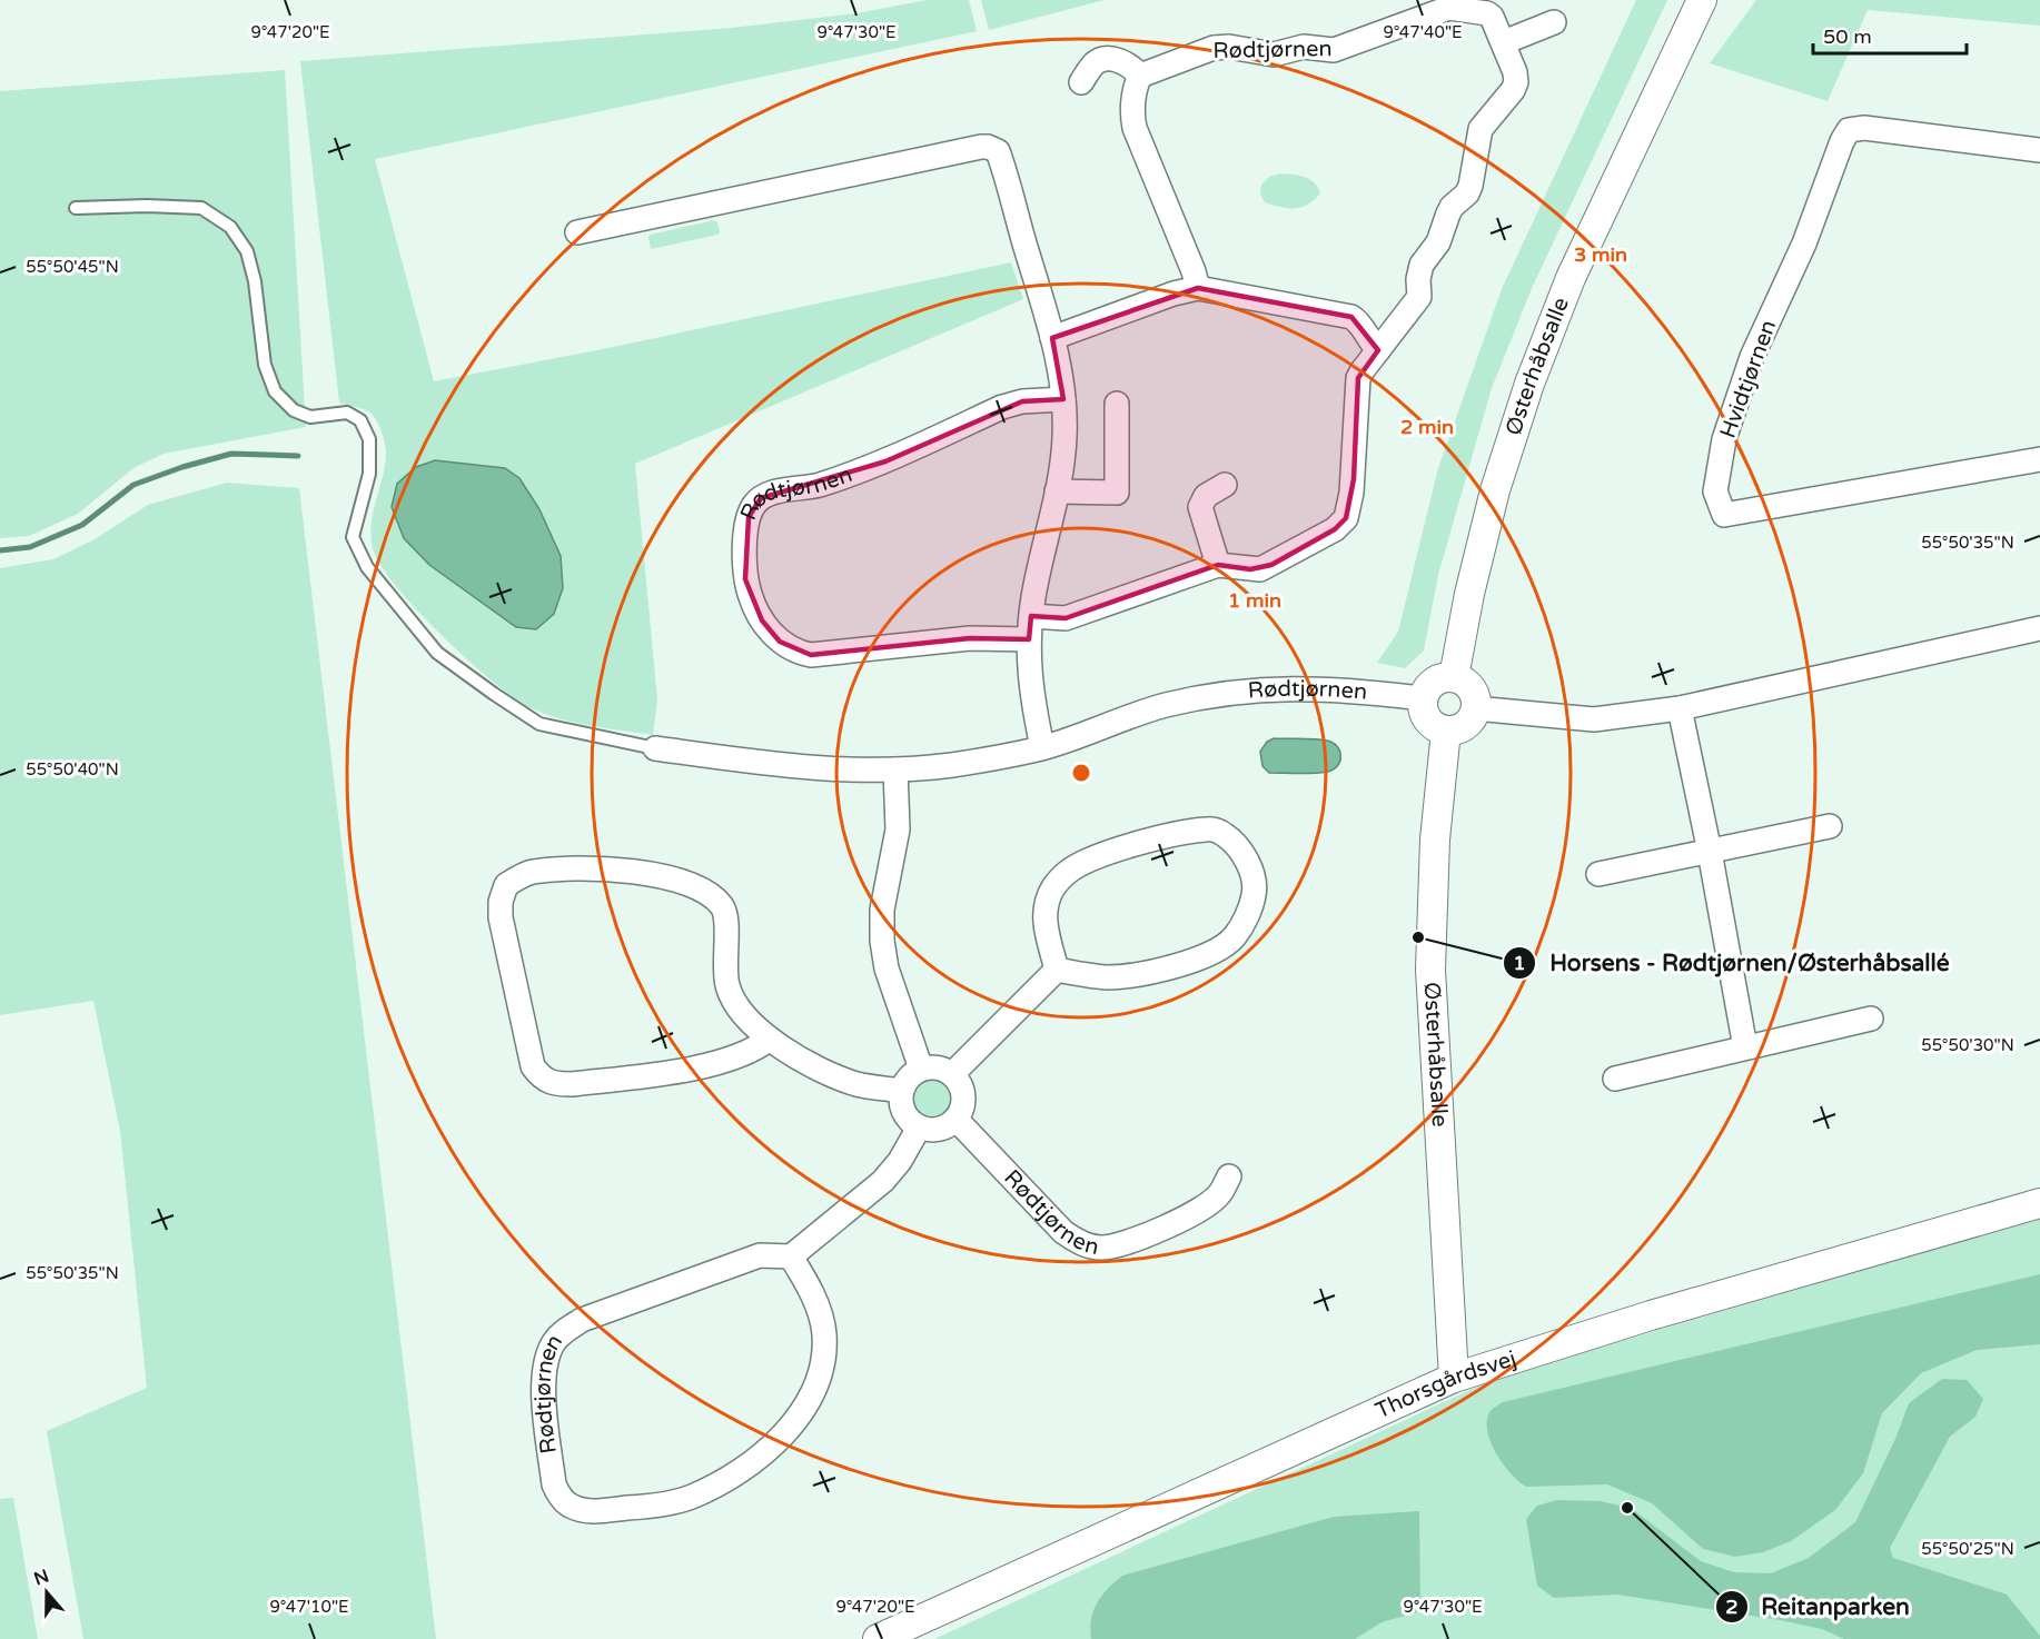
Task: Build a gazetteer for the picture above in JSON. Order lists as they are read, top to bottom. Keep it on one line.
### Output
{"streets":{"street":["Rødtjørnen","Østerhåbsalle","Hvidtjørnen","Thorsgårdsvej"]},"crossings":[["Rødtjørnen","Østerhåbsalle"],["Østerhåbsalle","Thorsgårdsvej"]],"places":["Horsens - Rødtjørnen/Østerhåbsallé","Reitanparken"],"scale_bar":"50 m","north":"top","coordinates":["9°47'20\"E","9°47'30\"E","9°47'40\"E","55°50'45\"N","55°50'35\"N","55°50'40\"N","55°50'30\"N","55°50'25\"N","9°47'10\"E"],"rings":["3 min","2 min","1 min"]}
